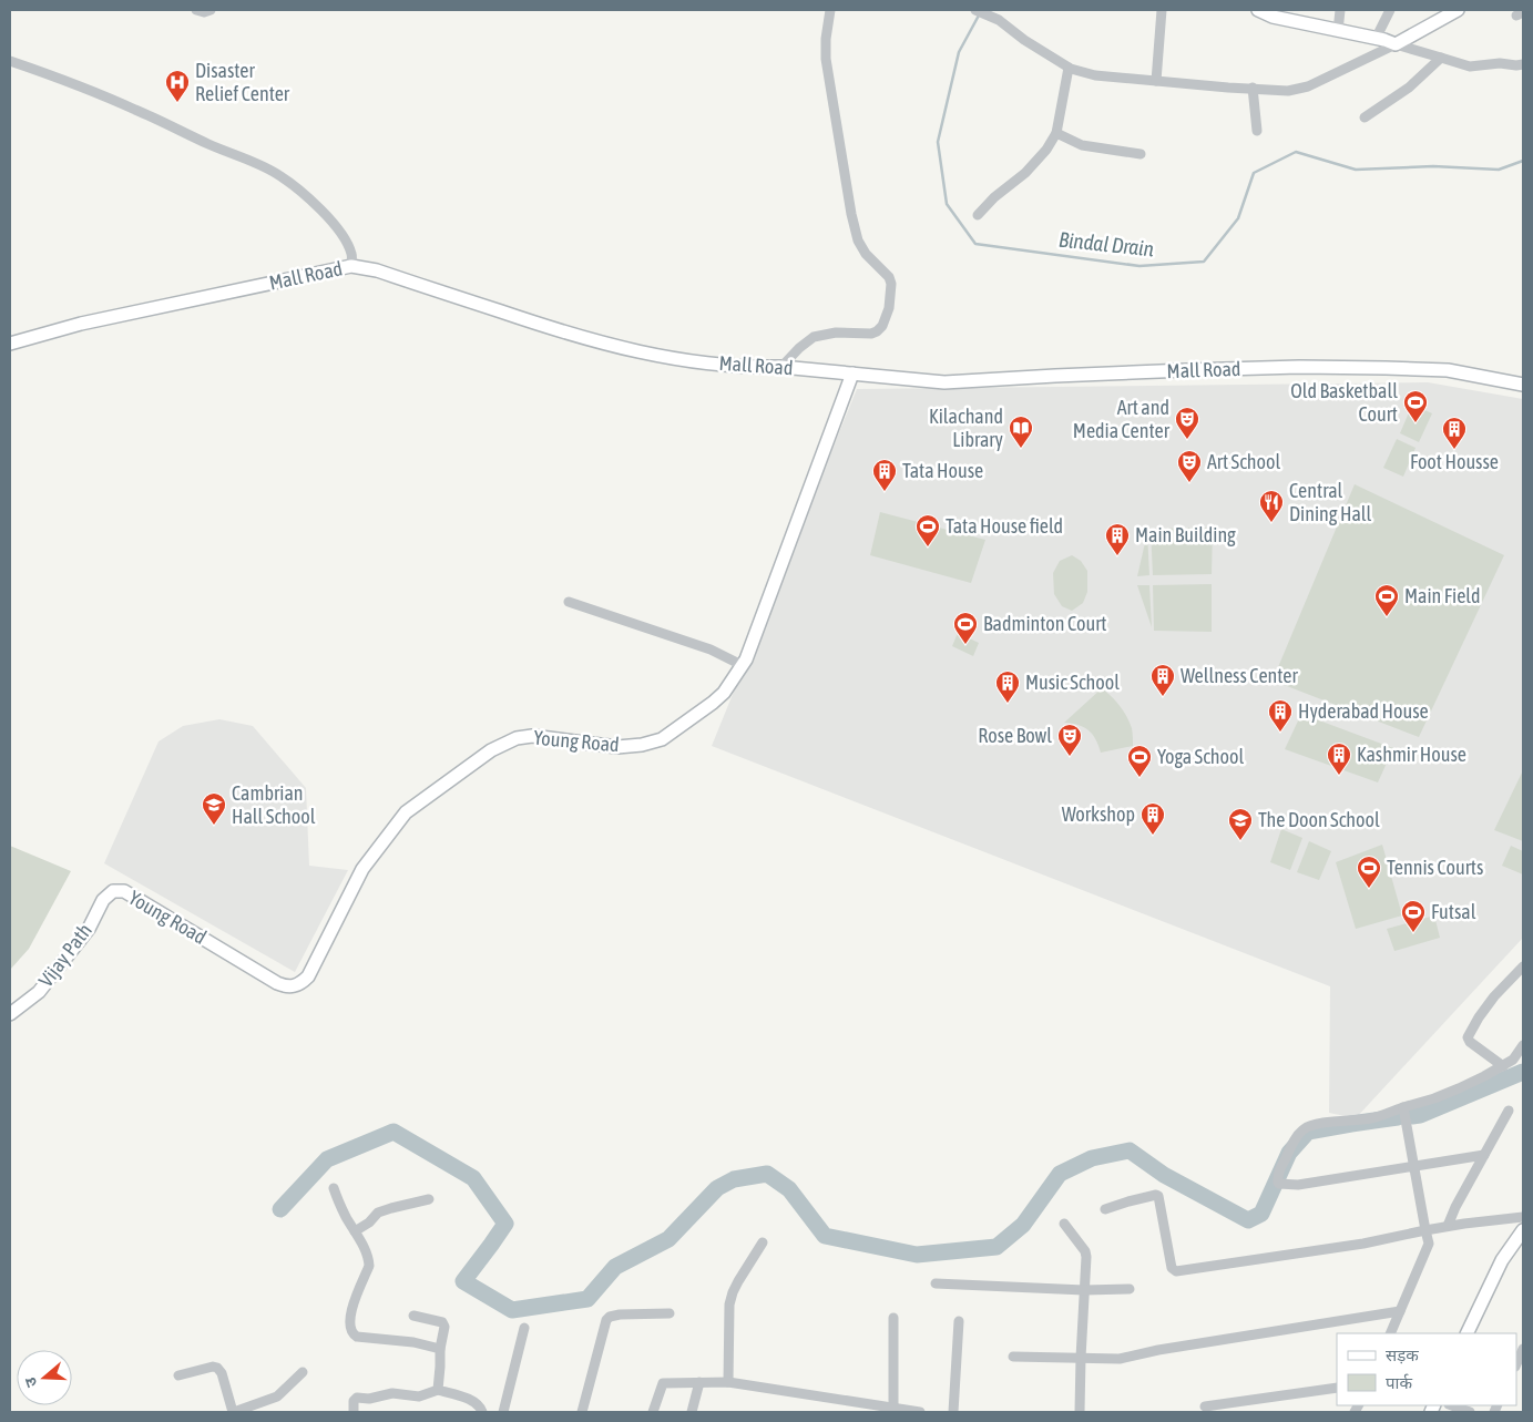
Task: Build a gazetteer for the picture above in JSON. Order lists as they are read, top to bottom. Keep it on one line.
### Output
{"streets":{"street":["Mall Road","Young Road","Vijay Path"]},"crossings":[["Mall Road","Young Road"],["Young Road","Vijay Path"]],"water":["Bindal Drain"],"places":{"hospital":["Disaster Relief Center"],"sports":["Old Basketball Court","Tata House field","Main Field","Badminton Court","Yoga School","Tennis Courts","Futsal"],"theatre":["Art and Media Center","Art School","Rose Bowl"],"library":["Kilachand Library"],"building":["Foot Housse","Tata House","Main Building","Wellness Center","Music School","Hyderabad House","Kashmir House","Workshop"],"restaurant":["Central Dining Hall"],"school or university":["Cambrian Hall School","The Doon School"]},"legend":["सड़क","पार्क"],"north":"left"}
